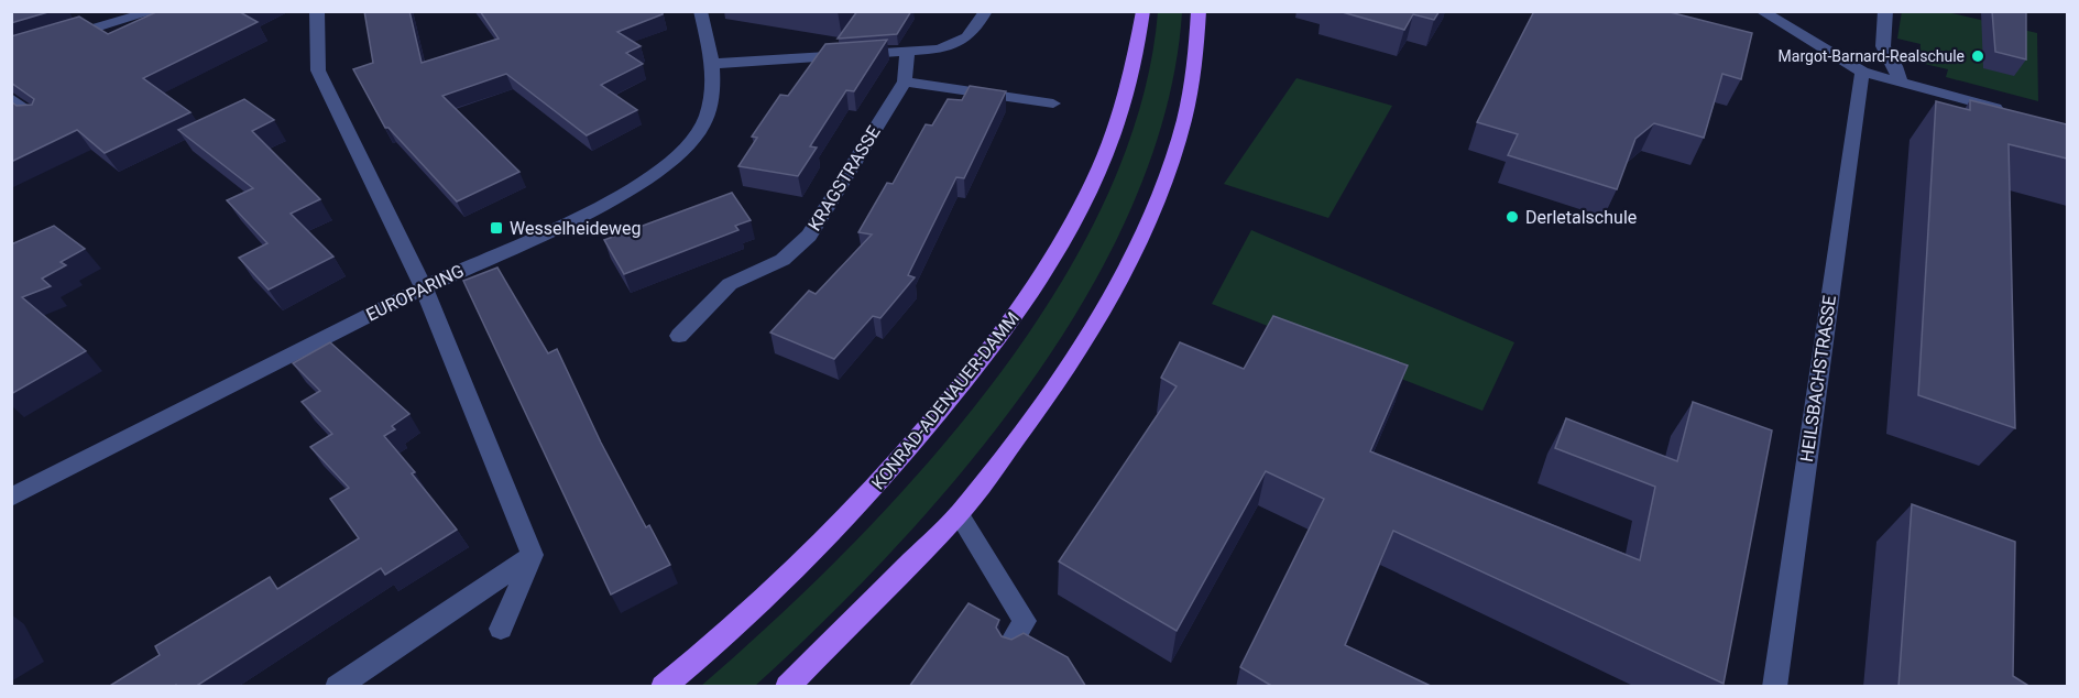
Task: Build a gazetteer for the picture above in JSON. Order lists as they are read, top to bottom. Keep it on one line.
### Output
{"streets":{"main road":["KONRAD-ADENAUER-DAMM"],"street":["KRAGSTRASSE","EUROPARING","HEILSBACHSTRASSE"]},"places":{"other":["Margot-Barnard-Realschule","Derletalschule"],"transit":["Wesselheideweg"]}}
